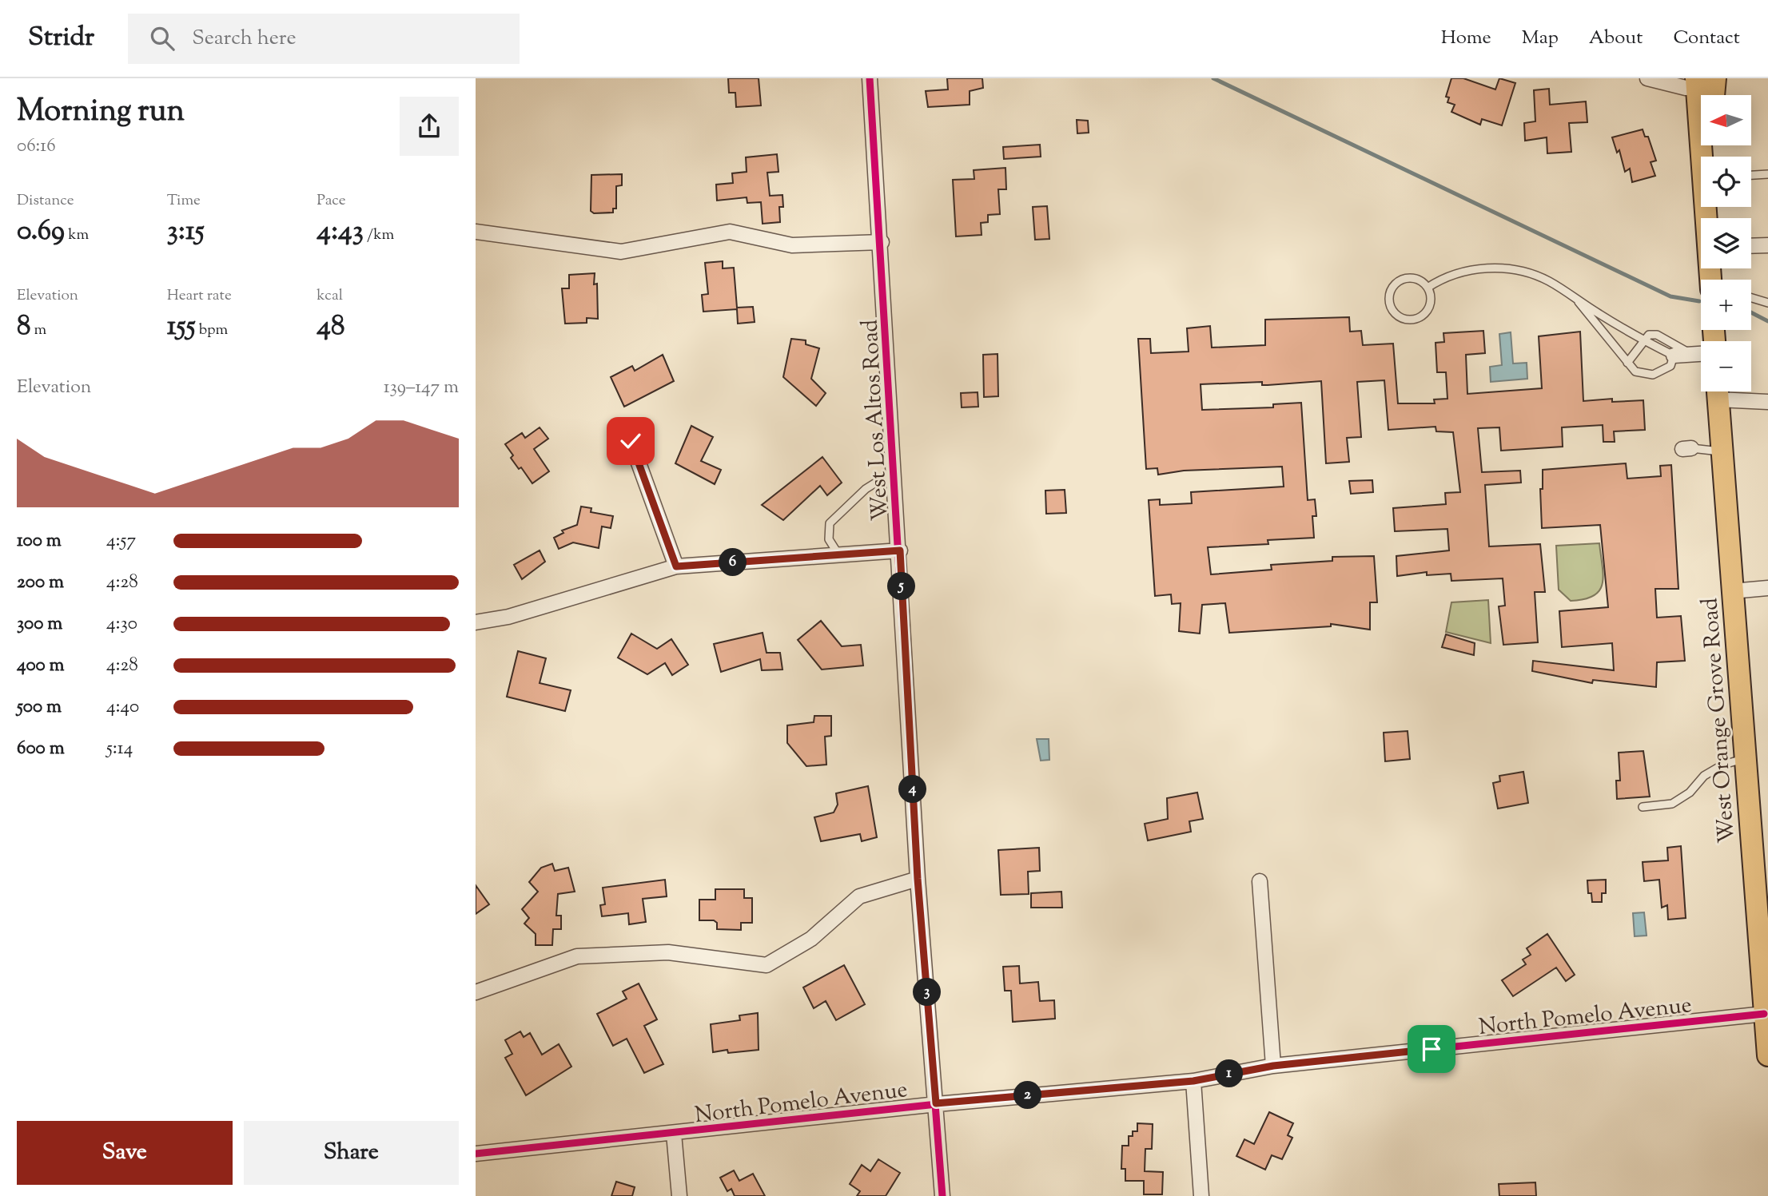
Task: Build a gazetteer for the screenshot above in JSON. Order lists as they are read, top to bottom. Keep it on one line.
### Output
{"streets":{"main road":["West Orange Grove Road"],"street":["West Los Altos Road","North Pomelo Avenue"]},"crossings":[["West Los Altos Road","North Pomelo Avenue"],["West Orange Grove Road","North Pomelo Avenue"]],"north":"left","page":{"header":"Stridr","search":"Search here","nav":["Home","Map","About","Contact"],"heading":["Morning run","06:16"],"map_buttons":["+","−"],"stats":[["Distance","0.69 km"],["Time","3:15"],["Pace","4:43 /km"],["Elevation","8 m"],["Heart rate","155 bpm"],["kcal","48"]],"chart":["Elevation","139–147 m"],"list":[{"name":"100 m","note":"4:57"},{"name":"200 m","note":"4:28"},{"name":"300 m","note":"4:30"},{"name":"400 m","note":"4:28"},{"name":"500 m","note":"4:40"},{"name":"600 m","note":"5:14"}],"pins":["6","5","4","3","1","2"],"buttons":["Save","Share"]}}
